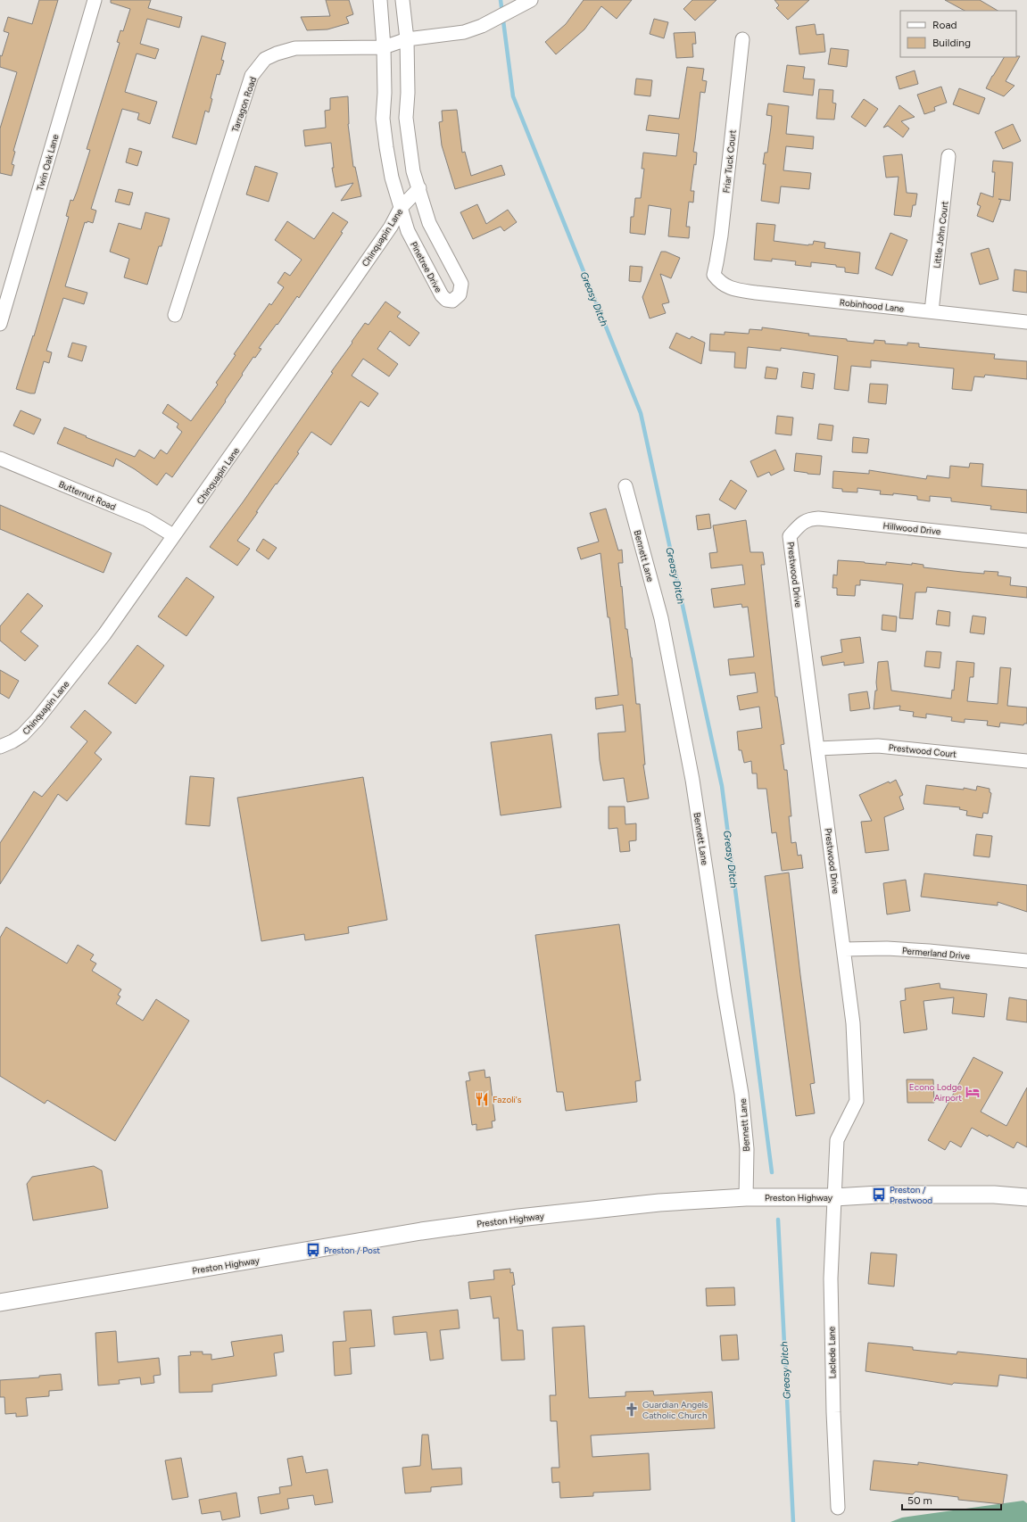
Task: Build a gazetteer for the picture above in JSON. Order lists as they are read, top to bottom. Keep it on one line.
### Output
{"streets":{"main road":["Preston Highway"],"street":["Tarragon Road","Friar Tuck Court","Twin Oak Lane","Little John Court","Chinquapin Lane","Pinetree Drive","Robinhood Lane","Butternut Road","Hillwood Drive","Bennett Lane","Prestwood Drive","Prestwood Court","Permerland Drive","Laclede Lane"]},"crossings":[["Tarragon Road","Pinetree Drive"],["Friar Tuck Court","Robinhood Lane"],["Little John Court","Robinhood Lane"],["Chinquapin Lane","Pinetree Drive"],["Chinquapin Lane","Butternut Road"],["Hillwood Drive","Prestwood Drive"],["Bennett Lane","Preston Highway"],["Prestwood Drive","Prestwood Court"],["Prestwood Drive","Permerland Drive"],["Prestwood Drive","Preston Highway"],["Prestwood Drive","Laclede Lane"],["Preston Highway","Laclede Lane"]],"water":["Greasy Ditch"],"places":{"hotel":["Econo Lodge Airport"],"restaurant":["Fazoli's"],"bus stop":["Preston / Prestwood","Preston / Post"],"church":["Guardian Angels Catholic Church"]},"legend":["Road","Building"],"scale_bar":"50 m"}
